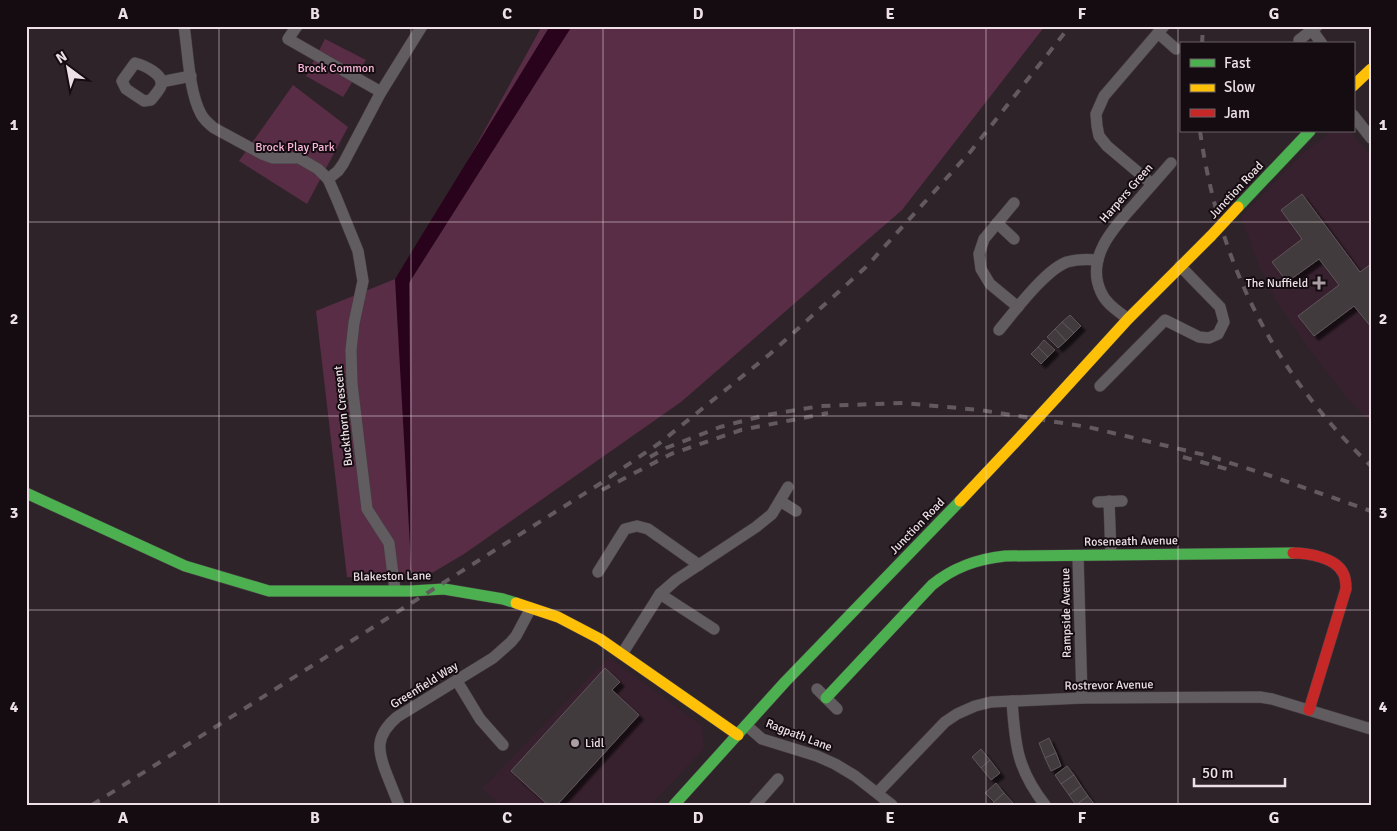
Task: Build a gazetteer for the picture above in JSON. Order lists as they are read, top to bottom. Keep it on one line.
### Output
{"streets":{"street":["Junction Road","Harpers Green","Buckthorn Crescent","Roseneath Avenue","Blakeston Lane","Rampside Avenue","Greenfield Way","Rostrevor Avenue","Ragpath Lane"]},"crossings":[["Junction Road","Harpers Green"],["Junction Road","Blakeston Lane"],["Junction Road","Ragpath Lane"],["Buckthorn Crescent","Blakeston Lane"],["Roseneath Avenue","Rampside Avenue"],["Roseneath Avenue","Rostrevor Avenue"],["Blakeston Lane","Greenfield Way"],["Rampside Avenue","Rostrevor Avenue"],["Rostrevor Avenue","Ragpath Lane"]],"parks":["Brock Common","Brock Play Park"],"places":{"health":["The Nuffield"],"other":["Lidl"]},"legend":["Fast","Slow","Jam"],"scale_bar":"50 m","north":"top left","grid":{"columns":["A","B","C","D","E","F","G"],"rows":["1","2","3","4"]}}
